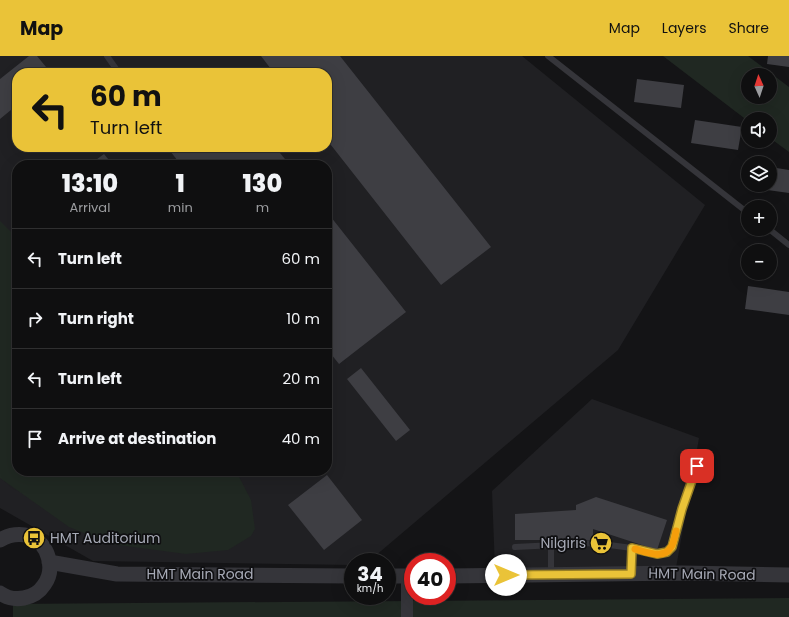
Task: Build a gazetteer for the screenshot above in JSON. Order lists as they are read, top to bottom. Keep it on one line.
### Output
{"streets":{"street":["HMT Main Road"]},"places":{"bus stop":["HMT Auditorium"],"supermarket":["Nilgiris"]},"north":"top","page":{"header":"Map","nav":["Map","Layers","Share"],"map_buttons":["+","−"],"turn":["60 m","Turn left"],"eta":["13:10","Arrival","1","min","130","m"],"list":[{"name":"Turn left","value":"60 m"},{"name":"Turn right","value":"10 m"},{"name":"Turn left","value":"20 m"},{"name":"Arrive at destination","value":"40 m"}],"speed":"34 km/h","limit":"40"}}
